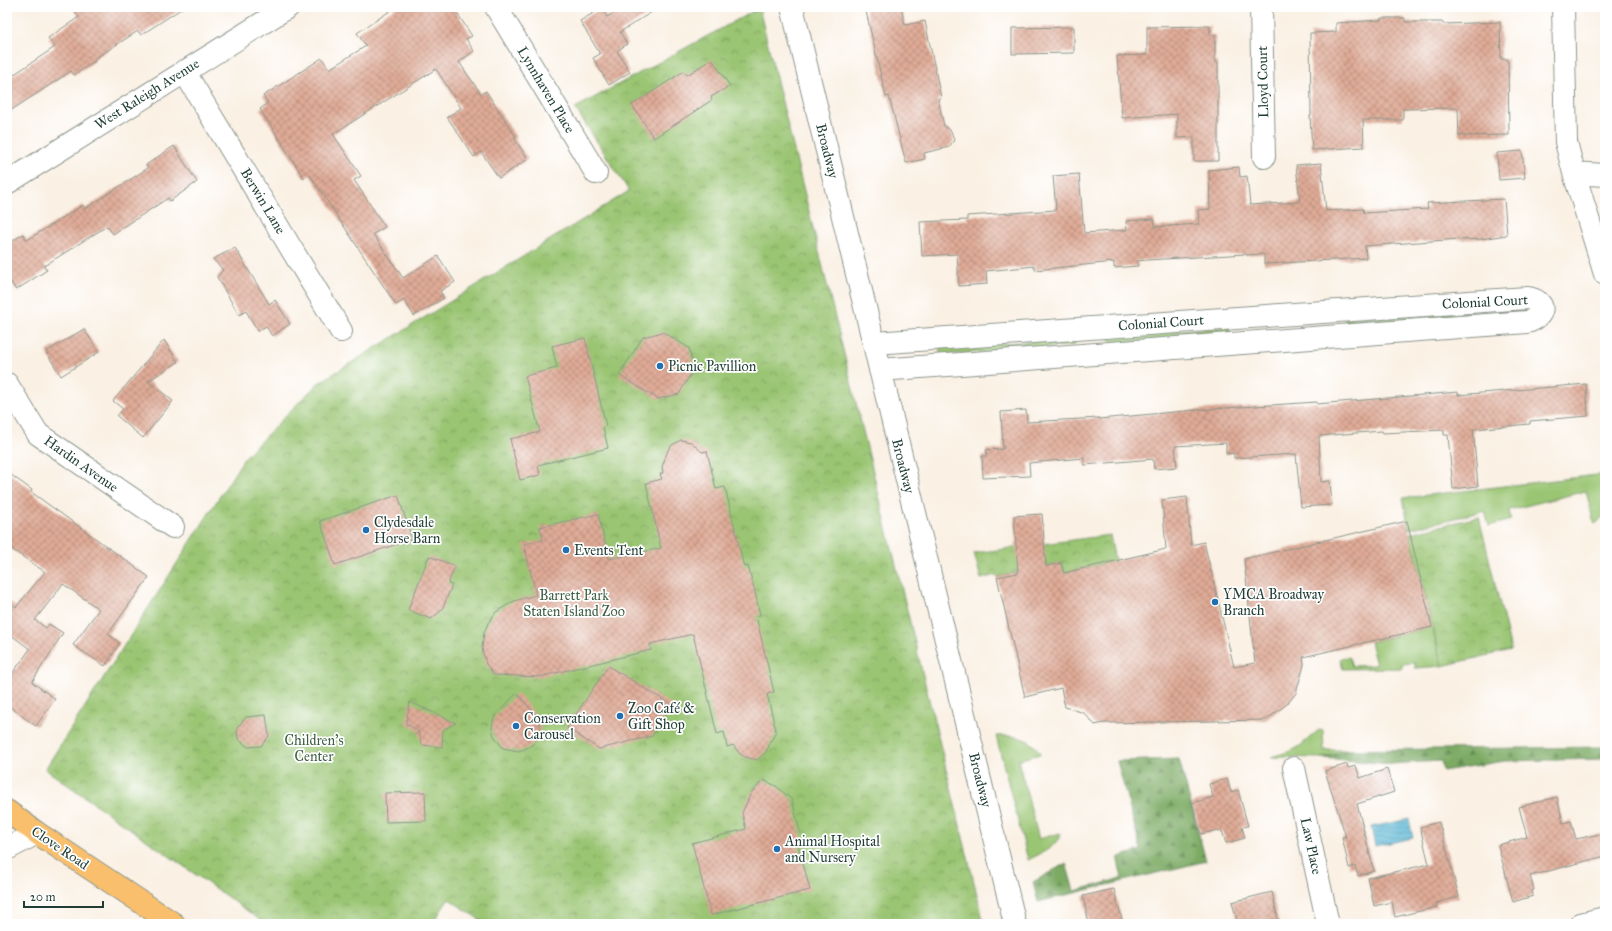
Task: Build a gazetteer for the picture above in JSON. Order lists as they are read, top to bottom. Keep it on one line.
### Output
{"streets":{"main road":["Clove Road"],"street":["Lloyd Court","Lynnhaven Place","West Raleigh Avenue","Broadway","Berwin Lane","Colonial Court","Hardin Avenue","Law Place"]},"crossings":[["West Raleigh Avenue","Berwin Lane"],["Broadway","Colonial Court"]],"parks":["Barrett Park Staten Island Zoo","Children's Center"],"places":["Picnic Pavillion","Clydesdale Horse Barn","Events Tent","YMCA Broadway Branch","Zoo Café & Gift Shop","Conservation Carousel","Animal Hospital and Nursery"],"scale_bar":"20 m"}
